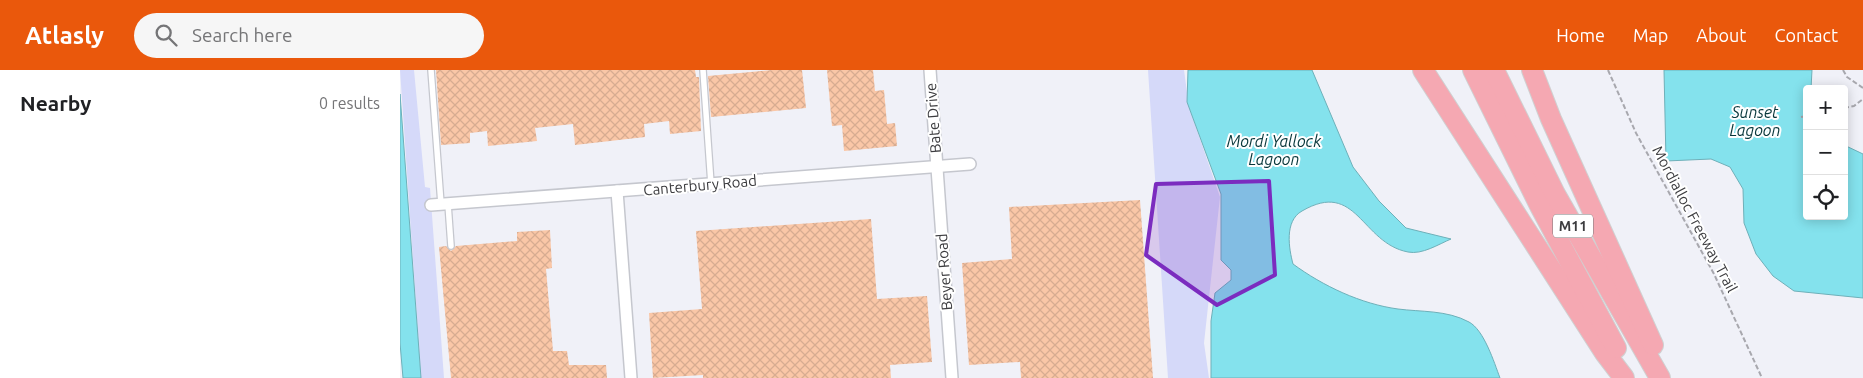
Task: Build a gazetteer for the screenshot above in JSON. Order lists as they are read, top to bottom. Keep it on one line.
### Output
{"streets":{"highway":["M11"],"street":["Bate Drive","Canterbury Road","Beyer Road"],"path":["Mordialloc Freeway Trail"]},"crossings":[["Bate Drive","Canterbury Road"],["Bate Drive","Beyer Road"],["Canterbury Road","Beyer Road"]],"water":["Sunset Lagoon","Mordi Yallock Lagoon"],"page":{"header":"Atlasly","search":"Search here","nav":["Home","Map","About","Contact"],"heading":["Nearby","0 results"],"map_buttons":["+","−"]}}
